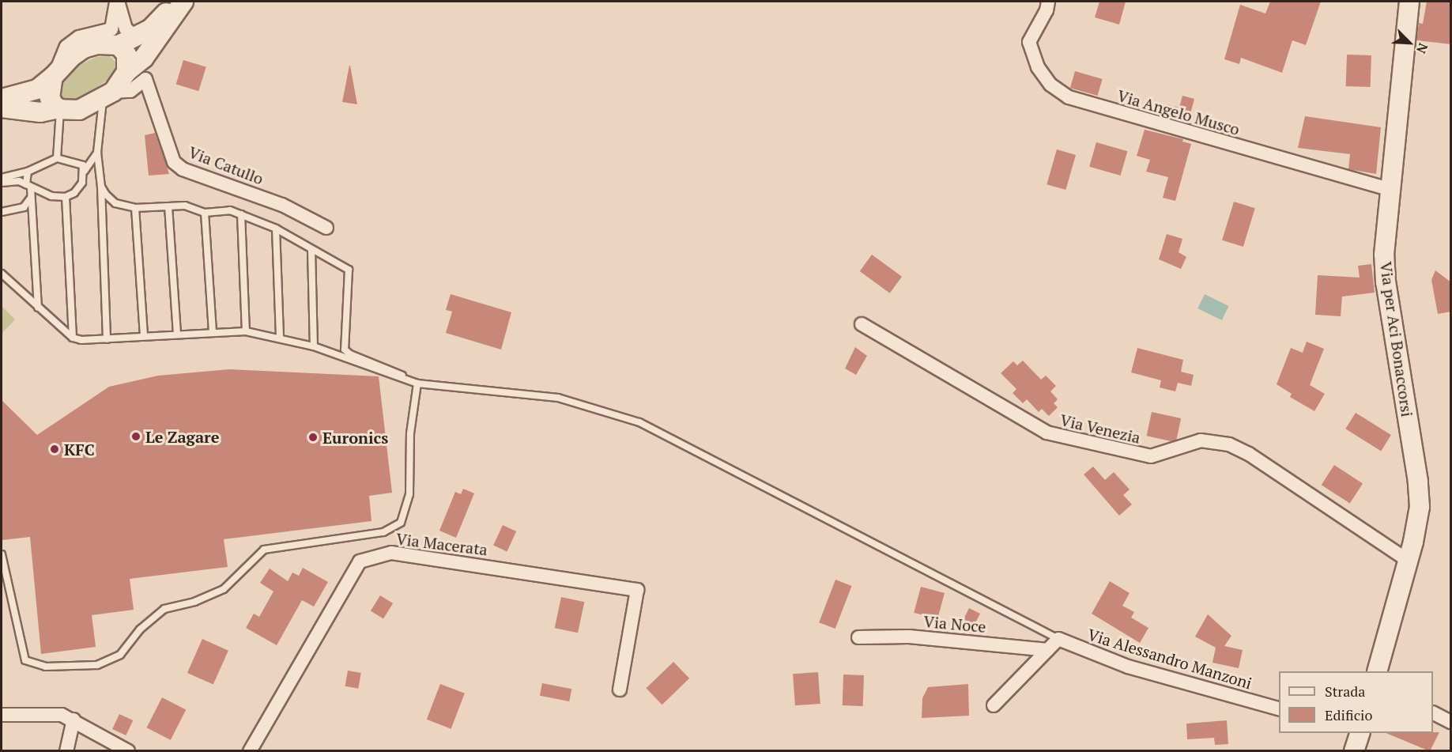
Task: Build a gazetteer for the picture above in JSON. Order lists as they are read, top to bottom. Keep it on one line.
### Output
{"streets":{"main road":["Via per Aci Bonaccorsi"],"street":["Via Angelo Musco","Via Catullo","Via Venezia","Via Macerata","Via Noce","Via Alessandro Manzoni"]},"crossings":[["Via Angelo Musco","Via per Aci Bonaccorsi"],["Via per Aci Bonaccorsi","Via Venezia"]],"places":["Le Zagare","Euronics","KFC"],"legend":["Strada","Edificio"],"north":"bottom right"}
